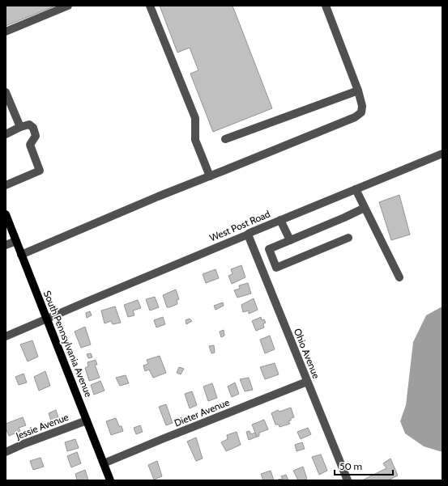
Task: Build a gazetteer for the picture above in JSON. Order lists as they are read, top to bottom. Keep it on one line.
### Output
{"streets":{"main road":["South Pennsylvania Avenue"],"street":["West Post Road","Ohio Avenue","Dieter Avenue","Jessie Avenue"]},"crossings":[["West Post Road","South Pennsylvania Avenue"],["West Post Road","Ohio Avenue"],["South Pennsylvania Avenue","Dieter Avenue"],["South Pennsylvania Avenue","Jessie Avenue"],["Ohio Avenue","Dieter Avenue"]],"scale_bar":"50 m"}
